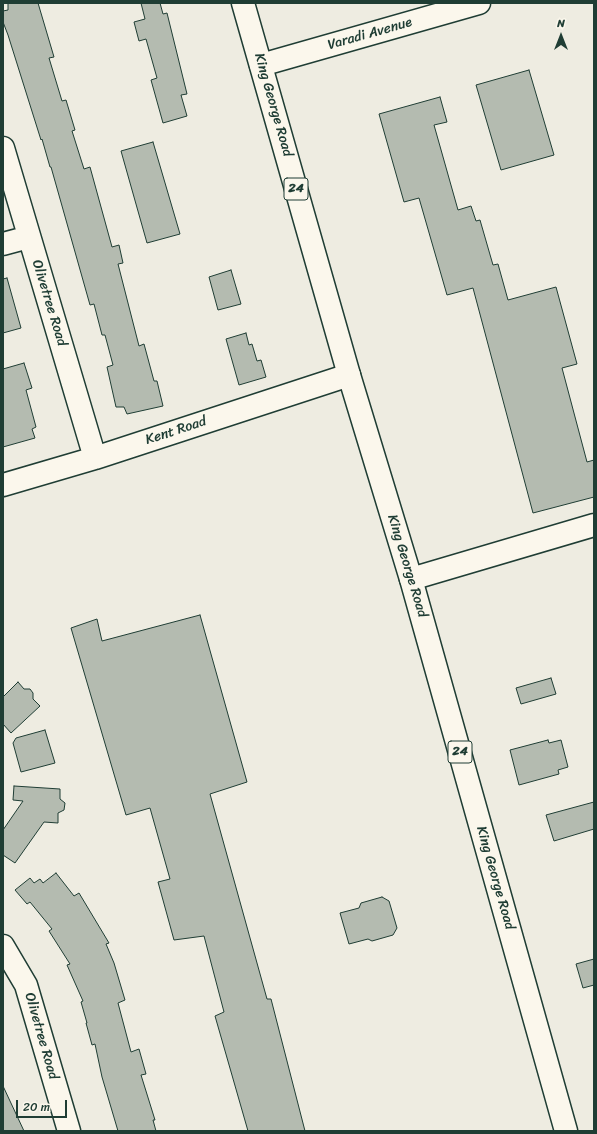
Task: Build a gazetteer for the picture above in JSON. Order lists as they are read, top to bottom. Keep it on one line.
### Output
{"streets":{"street":["Varadi Avenue","King George Road","24","Olivetree Road","Kent Road"]},"crossings":[["Varadi Avenue","King George Road"],["King George Road","Kent Road"],["Olivetree Road","Kent Road"]],"scale_bar":"20 m","north":"top"}
